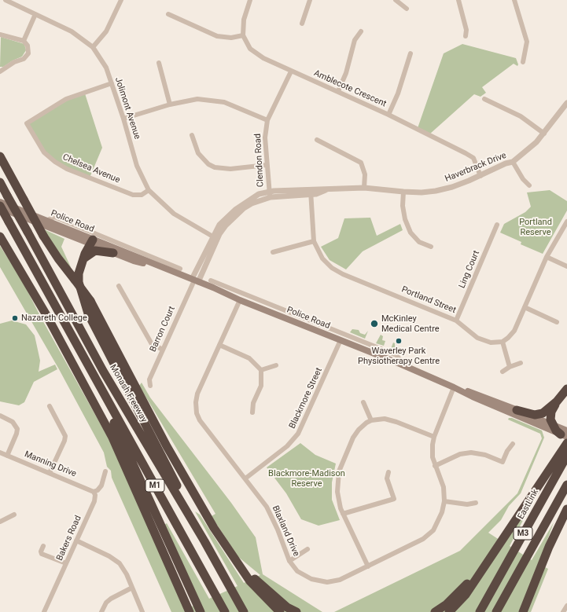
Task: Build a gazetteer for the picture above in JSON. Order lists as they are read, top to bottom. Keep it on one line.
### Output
{"streets":{"highway":["Monash Freeway","M1","EastLink","M3"],"main road":["Police Road"],"street":["Amblecote Crescent","Jolimont Avenue","Clendon Road","Haverbrack Drive","Chelsea Avenue","Ling Court","Portland Street","Barron Court","Blackmore Street","Manning Drive","Blaxland Drive","Bakers Road"]},"crossings":[["Amblecote Crescent","Clendon Road"],["Amblecote Crescent","Haverbrack Drive"],["Jolimont Avenue","Haverbrack Drive"],["Jolimont Avenue","Chelsea Avenue"],["Clendon Road","Haverbrack Drive"],["Haverbrack Drive","Police Road"],["Haverbrack Drive","Portland Street"],["Haverbrack Drive","Barron Court"],["Police Road","Barron Court"],["Police Road","Blackmore Street"],["Police Road","M1"],["Police Road","Blaxland Drive"],["Ling Court","Portland Street"],["Blackmore Street","Blaxland Drive"],["Manning Drive","Bakers Road"]],"parks":["Portland Reserve","Blackmore-Madison Reserve"],"places":["Nazareth College","McKinley Medical Centre","Waverley Park Physiotherapy Centre"]}
